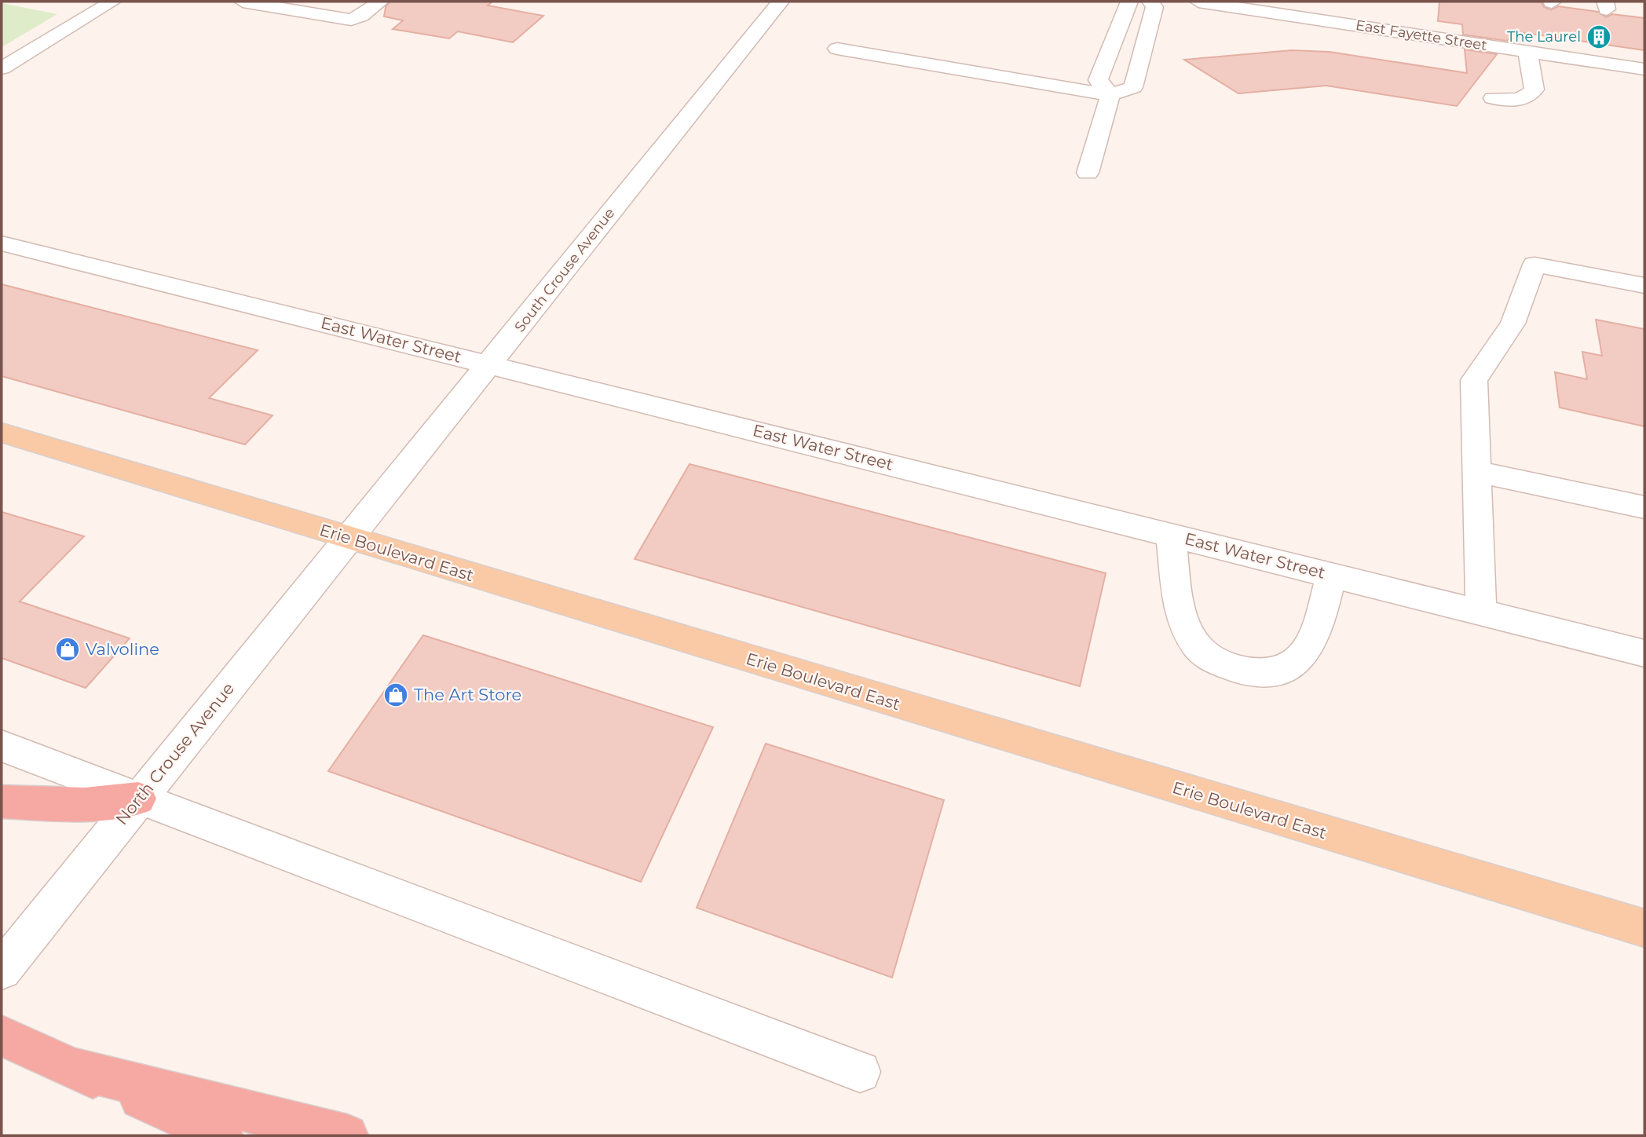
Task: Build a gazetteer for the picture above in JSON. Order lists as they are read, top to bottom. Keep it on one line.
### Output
{"streets":{"main road":["Erie Boulevard East"],"street":["East Fayette Street","South Crouse Avenue","East Water Street","North Crouse Avenue"]},"crossings":[["South Crouse Avenue","East Water Street"],["South Crouse Avenue","Erie Boulevard East"],["South Crouse Avenue","North Crouse Avenue"],["Erie Boulevard East","North Crouse Avenue"]],"places":{"building":["The Laurel"],"shop":["Valvoline","The Art Store"]}}
